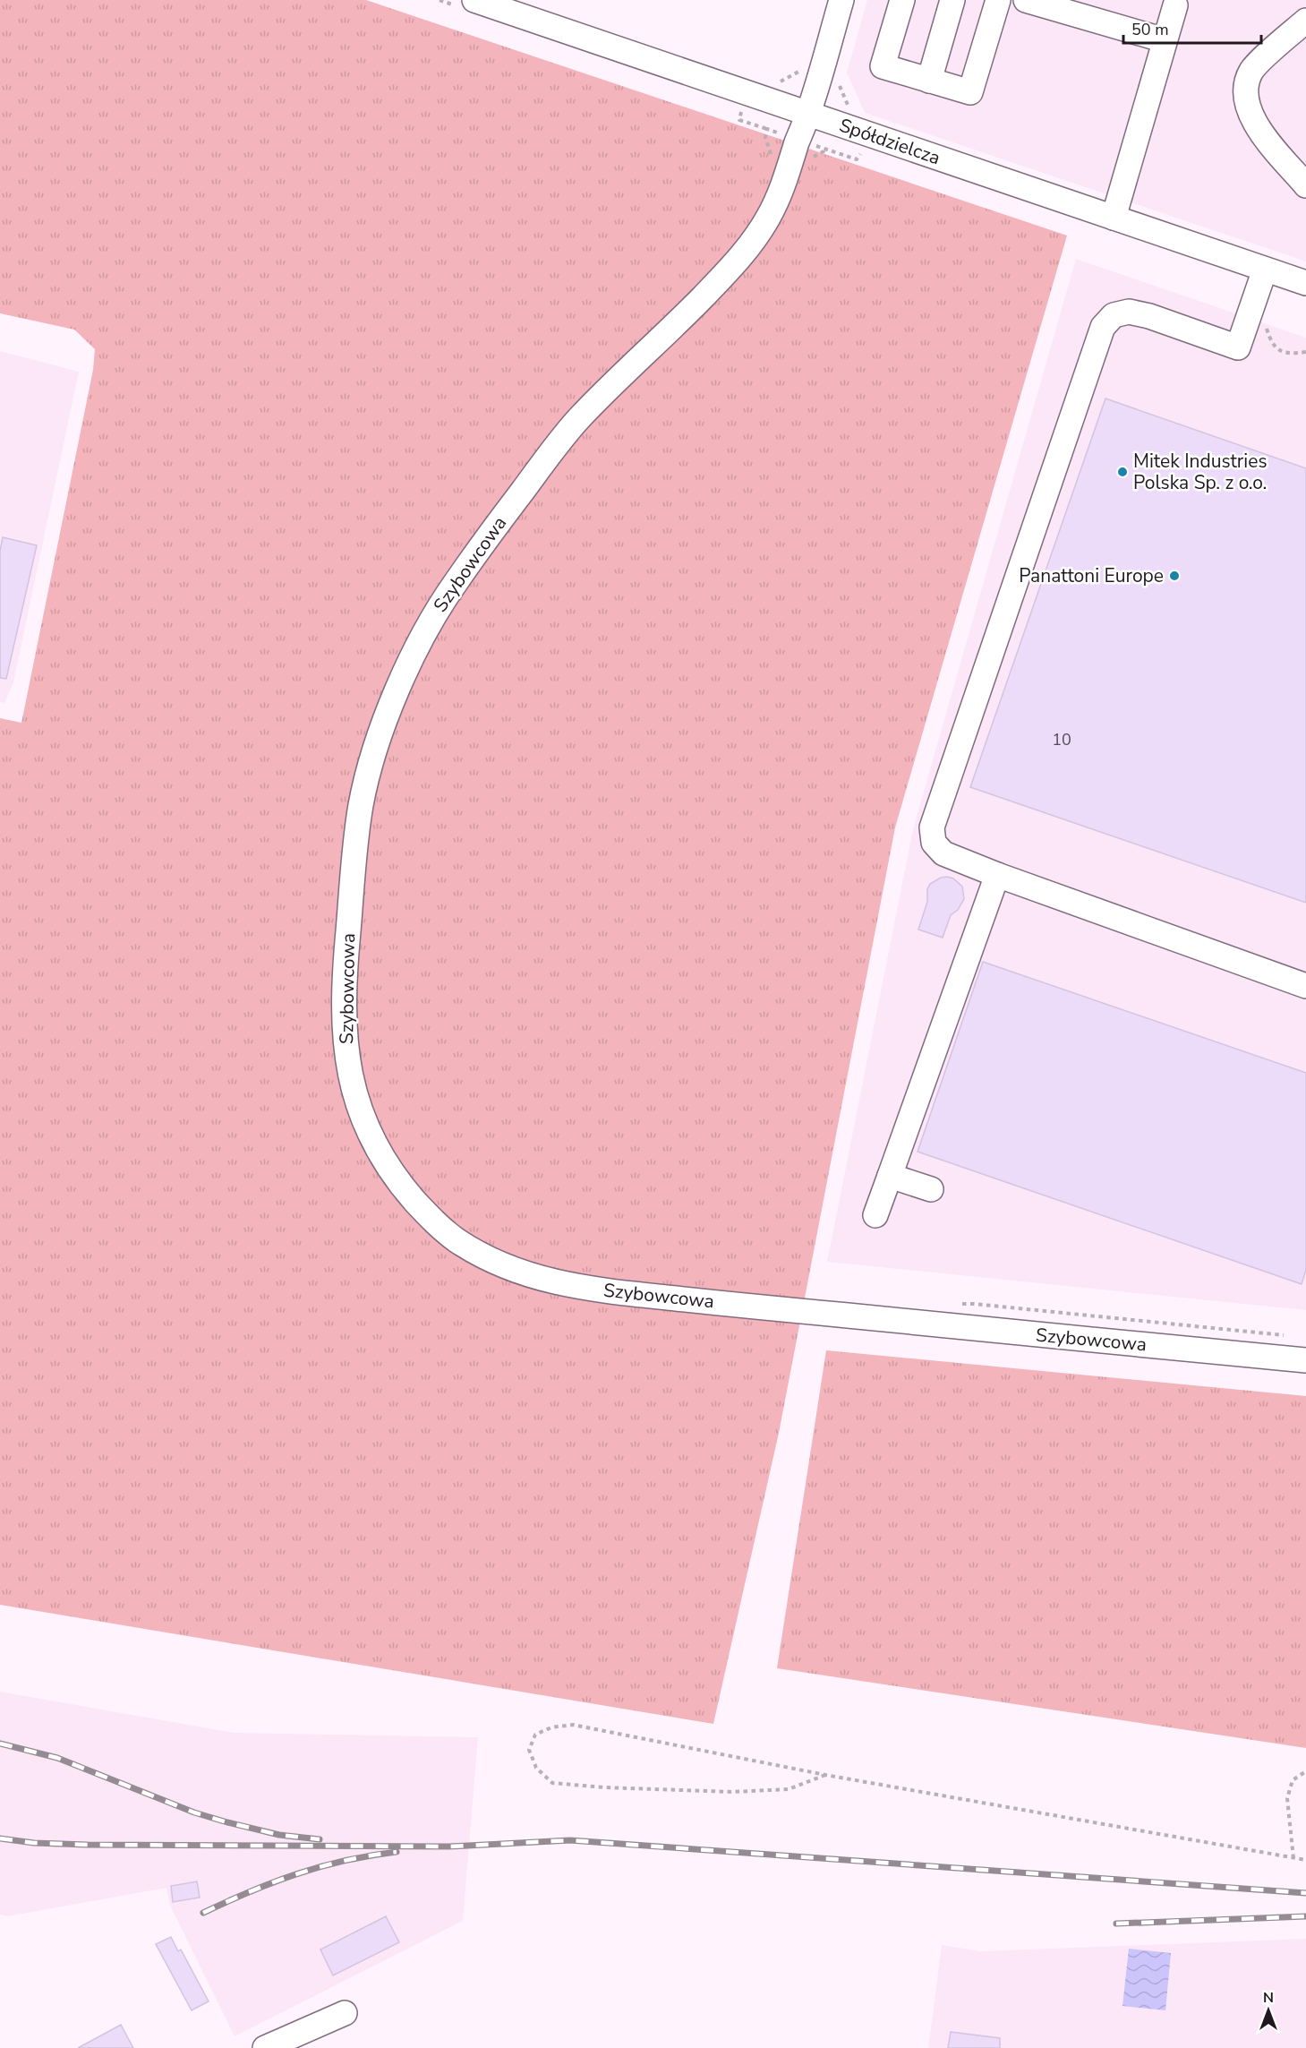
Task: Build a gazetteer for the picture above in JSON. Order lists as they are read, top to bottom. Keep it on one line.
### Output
{"streets":{"street":["Spółdzielcza","Szybowcowa"]},"crossings":[["Spółdzielcza","Szybowcowa"]],"places":["Mitek Industries Polska Sp. z o.o.","Panattoni Europe"],"house_numbers":["10"],"scale_bar":"50 m","north":"top"}
